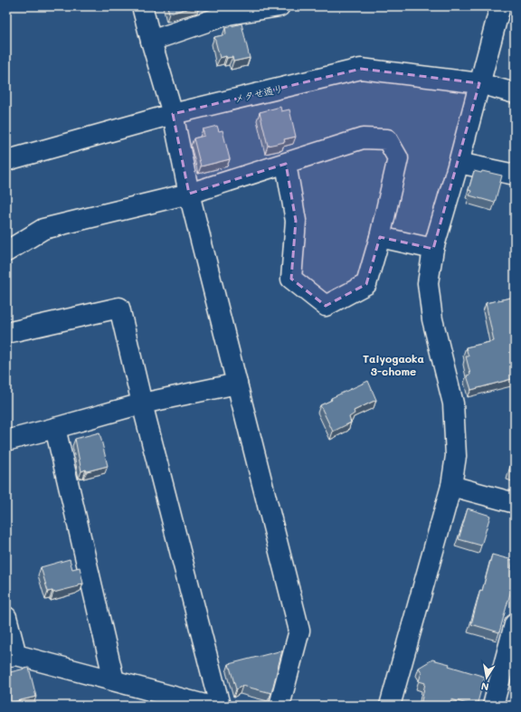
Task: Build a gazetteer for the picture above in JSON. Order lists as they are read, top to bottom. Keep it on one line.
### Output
{"streets":{"street":["メタせ通り"]},"districts":["Taiyogaoka 3-chome"],"north":"bottom"}
